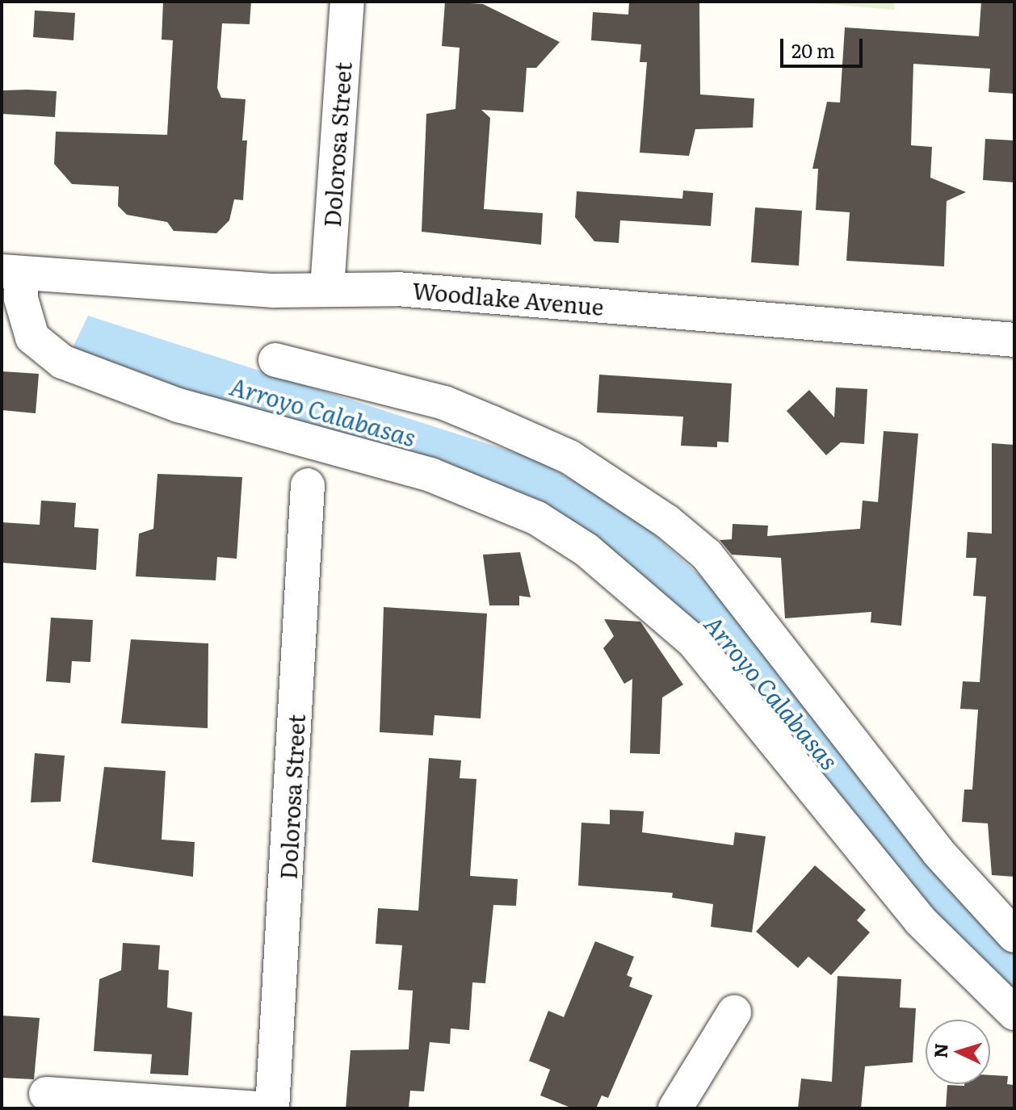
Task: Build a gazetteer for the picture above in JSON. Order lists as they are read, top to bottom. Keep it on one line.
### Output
{"streets":{"street":["Dolorosa Street","Woodlake Avenue"]},"crossings":[["Dolorosa Street","Woodlake Avenue"]],"water":["Arroyo Calabasas"],"scale_bar":"20 m","north":"left"}
